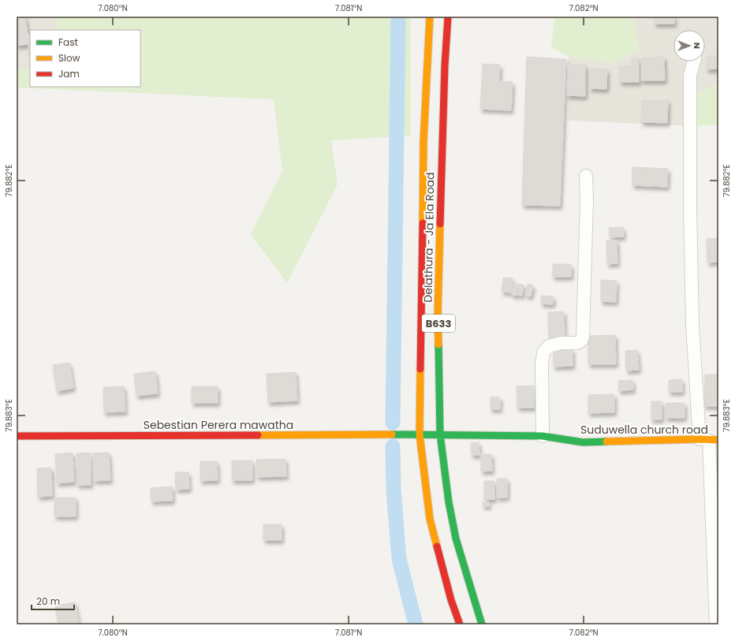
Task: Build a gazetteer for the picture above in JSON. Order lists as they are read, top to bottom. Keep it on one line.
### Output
{"streets":{"main road":["Delathura - Ja Ela Road","B633","Sebestian Perera mawatha","Suduwella church road"]},"crossings":[["Delathura - Ja Ela Road","Sebestian Perera mawatha"],["Delathura - Ja Ela Road","Suduwella church road"],["Sebestian Perera mawatha","Suduwella church road"]],"legend":["Fast","Slow","Jam"],"scale_bar":"20 m","north":"right","coordinates":["7.080°N","7.081°N","7.082°N","79.882°E","79.883°E"]}
